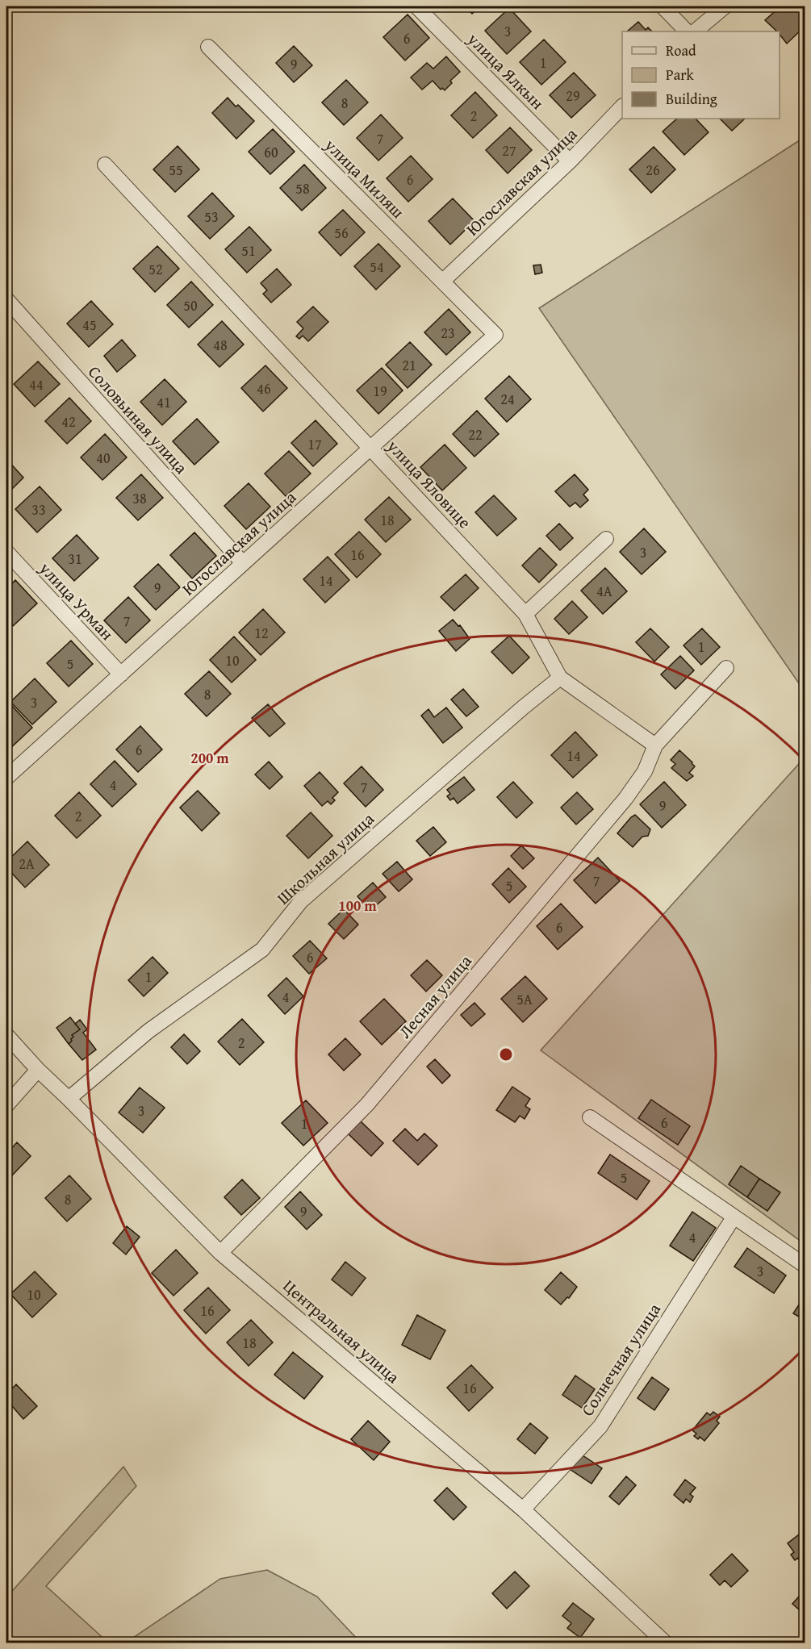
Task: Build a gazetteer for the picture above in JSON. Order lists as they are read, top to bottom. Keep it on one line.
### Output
{"streets":{"street":["улица Ялкын","улица Миляш","Югославская улица","Соловьиная улица","улица Яловице","улица Урман","Школьная улица","Лесная улица","Центральная улица","Солнечная улица"]},"crossings":[["улица Ялкын","Югославская улица"],["улица Миляш","Югославская улица"],["Югославская улица","Соловьиная улица"],["Югославская улица","улица Яловице"],["Югославская улица","улица Урман"],["улица Яловице","Школьная улица"],["улица Яловице","Лесная улица"],["Школьная улица","Центральная улица"],["Лесная улица","Центральная улица"],["Центральная улица","Солнечная улица"]],"house_numbers":["3","6","1","9","29","8","2","7","27","60","55","26","6","58","53","56","51","54","52","50","45","23","48","21","44","46","19","24","41","42","22","17","40","38","33","18","3","16","31","14","9","4А","7","12","1","10","5","8","3","6","14","4","7","9","2","2А","7","5","6","6","1","4","5А","2","3","6","1","5","8","9","4","3","10","16","18","16"],"legend":["Road","Park","Building"],"rings":["200 m","100 m"]}
